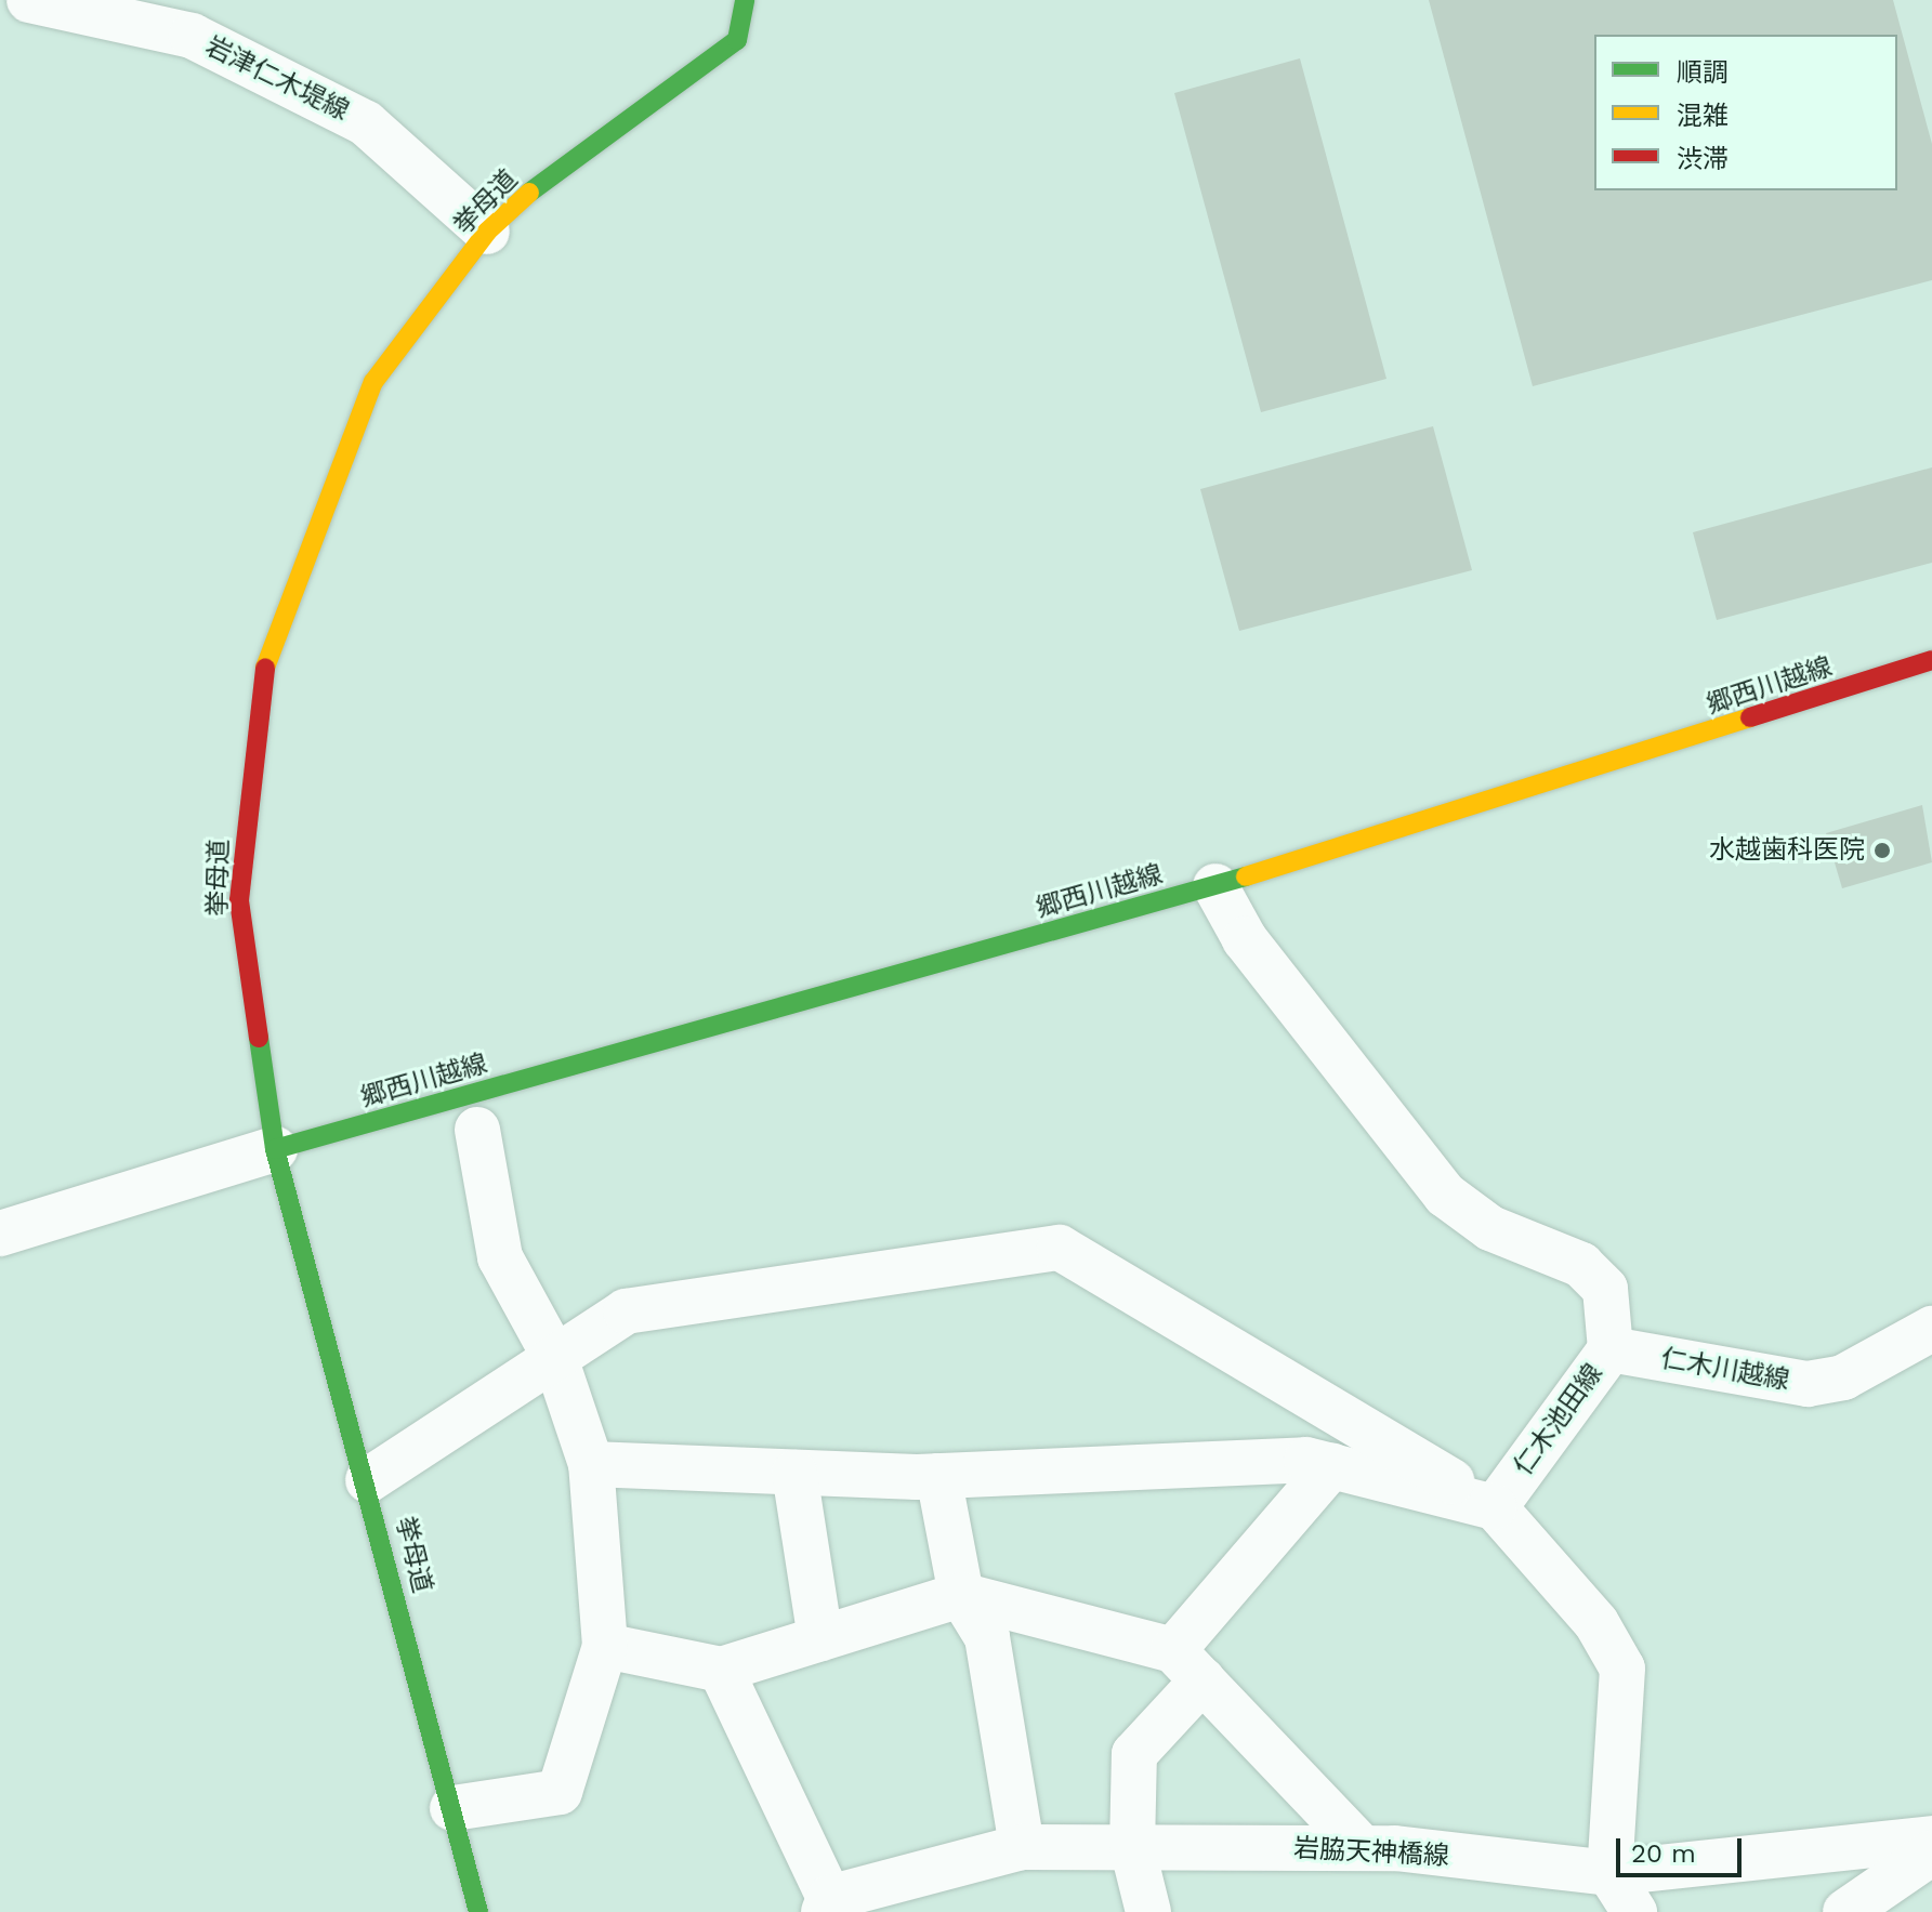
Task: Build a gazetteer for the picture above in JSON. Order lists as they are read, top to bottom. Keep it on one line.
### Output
{"streets":{"street":["岩津仁木堤線","挙母道","郷西川越線","仁木川越線","仁木池田線","岩脇天神橋線"]},"crossings":[["岩津仁木堤線","挙母道"],["挙母道","郷西川越線"],["郷西川越線","仁木池田線"],["仁木川越線","仁木池田線"]],"places":["水越歯科医院"],"legend":["順調","混雑","渋滞"],"scale_bar":"20 m"}
